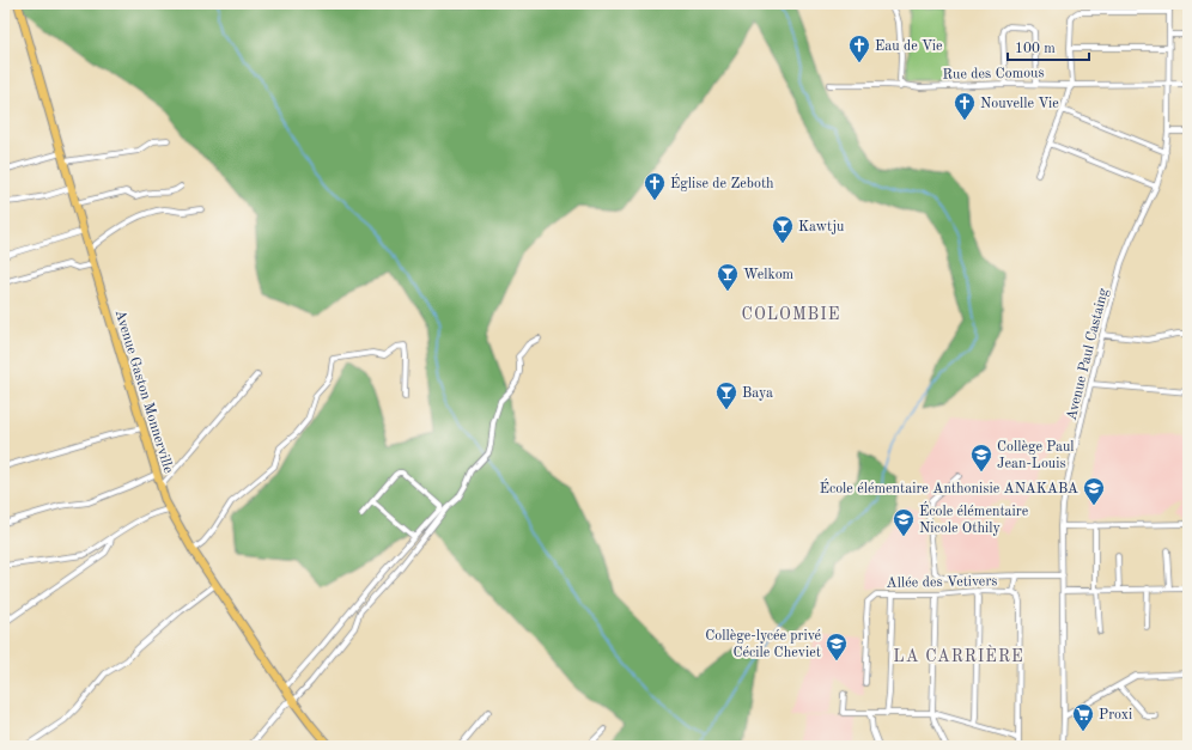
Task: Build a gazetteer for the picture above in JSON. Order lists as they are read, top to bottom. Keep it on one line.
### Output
{"streets":{"main road":["Avenue Gaston Monnerville"],"street":["Rue des Comous","Avenue Paul Castaing","Allée des Vetivers"]},"crossings":[["Rue des Comous","Avenue Paul Castaing"]],"districts":["COLOMBIE","LA CARRIÈRE"],"places":{"church":["Eau de Vie","Nouvelle Vie","Église de Zeboth"],"bar":["Kawtju","Welkom","Baya"],"school or university":["Collège Paul Jean-Louis","École élémentaire Anthonisie ANAKABA","École élémentaire Nicole Othily","Collège-lycée privé Cécile Cheviet"],"supermarket":["Proxi"]},"scale_bar":"100 m"}
